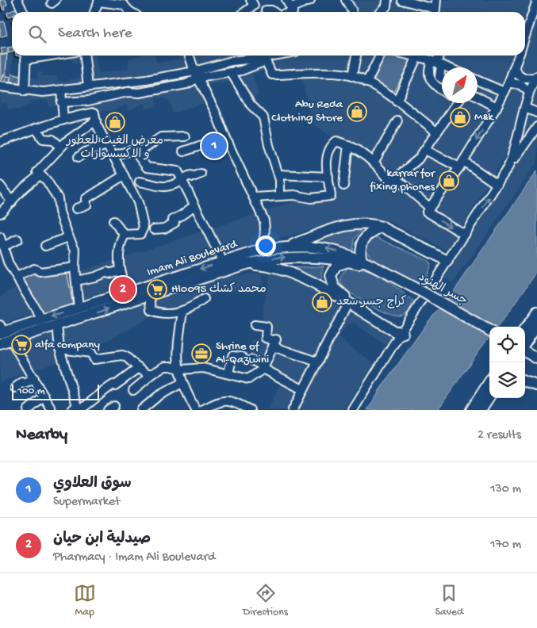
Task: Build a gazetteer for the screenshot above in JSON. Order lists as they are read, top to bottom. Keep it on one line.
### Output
{"streets":{"main road":["Imam Ali Boulevard","جسر الهنود"]},"crossings":[["Imam Ali Boulevard","جسر الهنود"]],"places":{"shop":["Abu Reda Clothing Store","M&k","معرض الغيث للعطور و الاكسسوارات","karrar for fixing phones","كراج جسر سعد"],"supermarket":["Hl0095 محمد كشك","alfa company"],"office":["Shrine of Al-Qazwini"]},"scale_bar":"100 m","north":"top right","page":{"search":"Search here","pins":["1","2"],"scale":"100 m","heading":["Nearby","2 results"],"list":[{"mark":"1","name":"سوق العلاوي","note":"Supermarket","value":"130 m"},{"mark":"2","name":"صيدلية ابن حيان","note":"Pharmacy · Imam Ali Boulevard","value":"170 m"}],"nav":["Map","Directions","Saved"]}}
